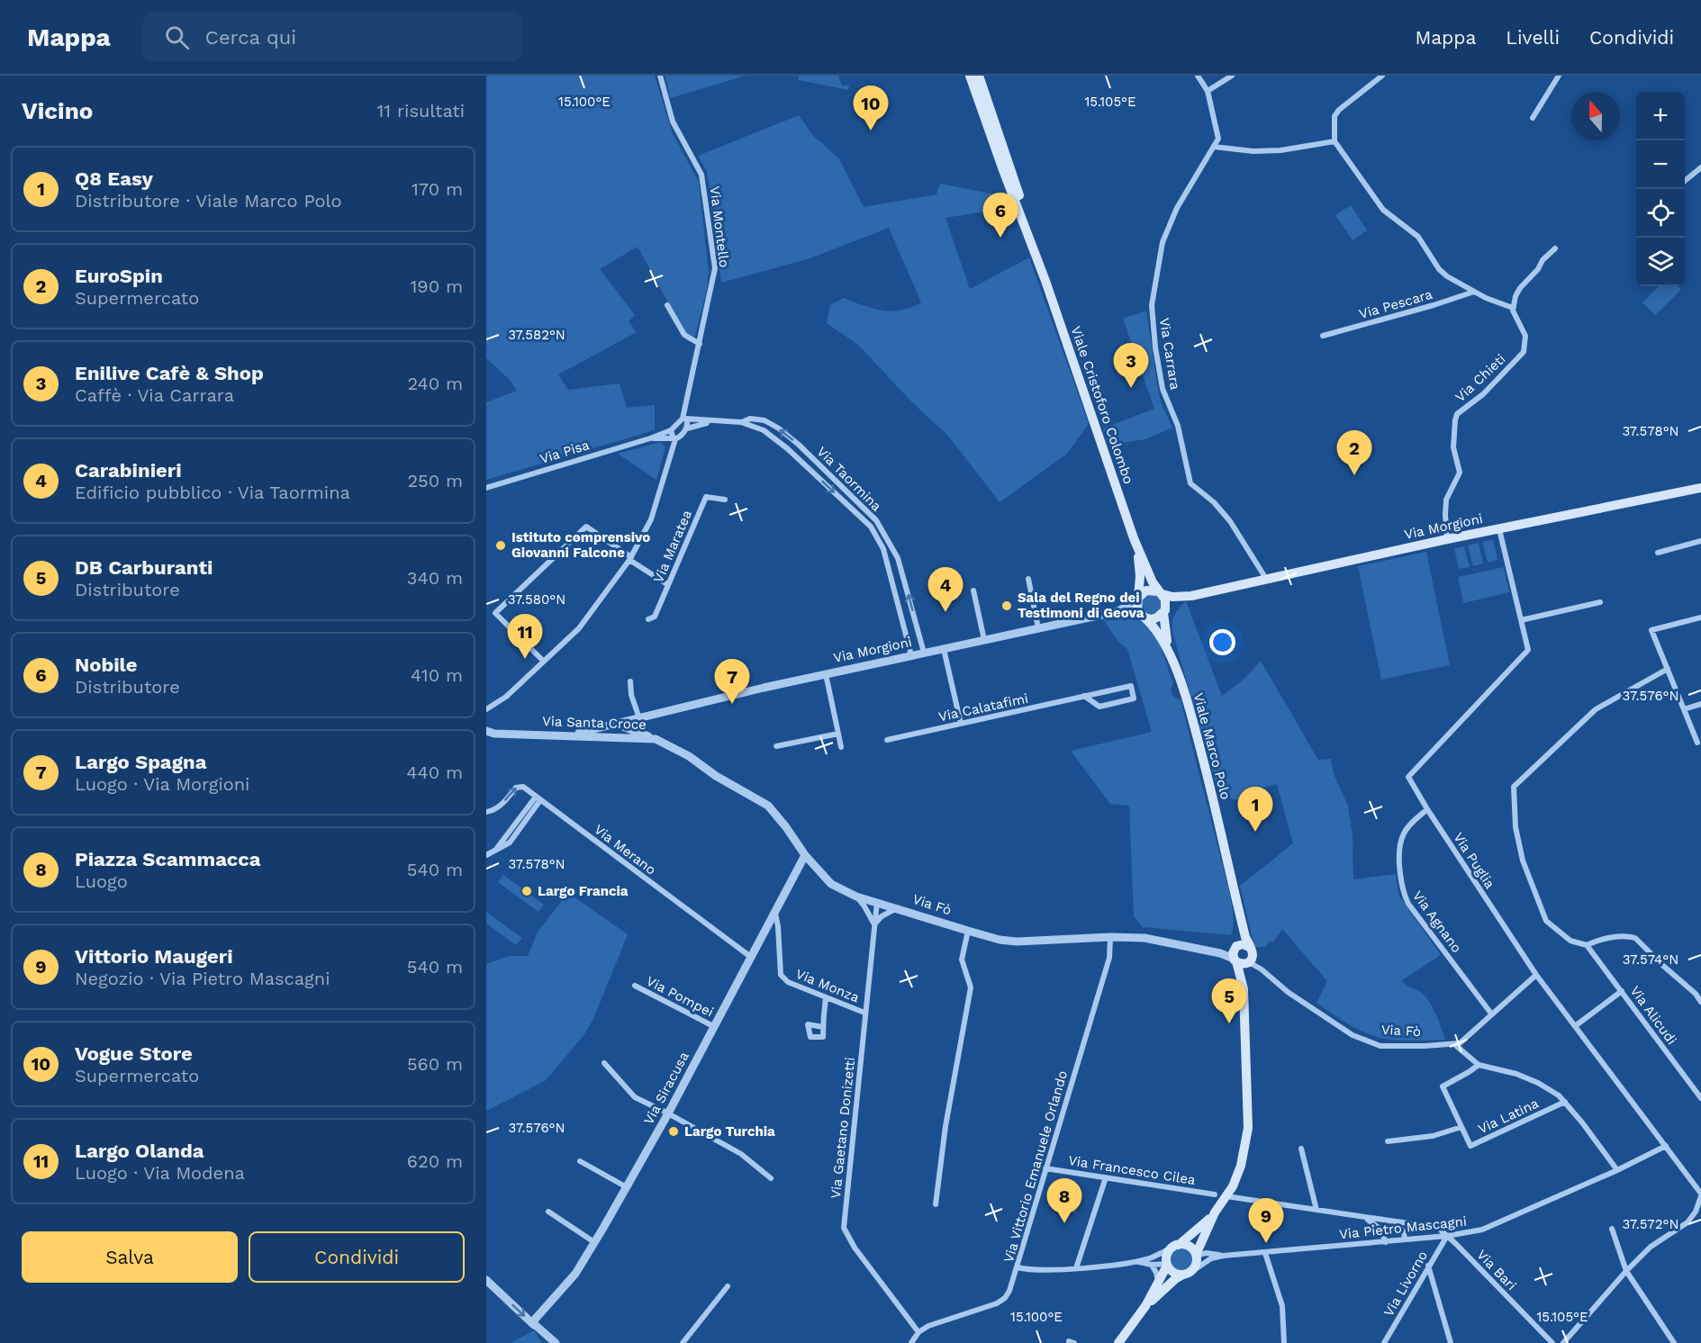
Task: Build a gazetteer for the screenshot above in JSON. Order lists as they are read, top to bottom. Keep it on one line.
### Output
{"streets":{"main road":["Viale Cristoforo Colombo","Via Morgioni","Viale Marco Polo"],"street":["Via Montello","Via Pescara","Via Carrara","Via Chieti","Via Pisa","Via Taormina","Via Maratea","Via Calatafimi","Via Santa Croce","Via Merano","Via Puglia","Via Fò","Via Agnano","Via Monza","Via Pompei","Via Alicudi","Via Siracusa","Via Latina","Via Gaetano Donizetti","Via Vittorio Emanuele Orlando","Via Francesco Cilea","Via Pietro Mascagni","Via Bari","Via Livorno"]},"crossings":[["Via Montello","Via Taormina"],["Via Carrara","Via Morgioni"],["Via Chieti","Via Morgioni"],["Via Taormina","Via Morgioni"],["Via Morgioni","Via Santa Croce"],["Via Morgioni","Via Puglia"],["Via Santa Croce","Via Fò"],["Viale Marco Polo","Via Fò"],["Via Merano","Via Siracusa"],["Via Puglia","Via Agnano"],["Via Puglia","Via Pietro Mascagni"],["Via Fò","Via Siracusa"],["Via Fò","Via Gaetano Donizetti"],["Via Fò","Via Vittorio Emanuele Orlando"],["Via Monza","Via Siracusa"],["Via Monza","Via Gaetano Donizetti"],["Via Pompei","Via Siracusa"],["Via Gaetano Donizetti","Via Vittorio Emanuele Orlando"],["Via Vittorio Emanuele Orlando","Via Francesco Cilea"],["Via Pietro Mascagni","Via Bari"],["Via Pietro Mascagni","Via Livorno"],["Via Bari","Via Livorno"]],"places":["Istituto comprensivo Giovanni Falcone","Sala del Regno dei Testimoni di Geova","Largo Francia","Largo Turchia"],"north":"top","page":{"header":"Mappa","search":"Cerca qui","nav":["Mappa","Livelli","Condividi"],"heading":["Vicino","11 risultati"],"pins":["10","6","3","2","4","11","7","1","5","8","9"],"map_buttons":["+","−"],"list":[{"mark":"1","name":"Q8 Easy","note":"Distributore · Viale Marco Polo","value":"170 m"},{"mark":"2","name":"EuroSpin","note":"Supermercato","value":"190 m"},{"mark":"3","name":"Enilive Cafè & Shop","note":"Caffè · Via Carrara","value":"240 m"},{"mark":"4","name":"Carabinieri","note":"Edificio pubblico · Via Taormina","value":"250 m"},{"mark":"5","name":"DB Carburanti","note":"Distributore","value":"340 m"},{"mark":"6","name":"Nobile","note":"Distributore","value":"410 m"},{"mark":"7","name":"Largo Spagna","note":"Luogo · Via Morgioni","value":"440 m"},{"mark":"8","name":"Piazza Scammacca","note":"Luogo","value":"540 m"},{"mark":"9","name":"Vittorio Maugeri","note":"Negozio · Via Pietro Mascagni","value":"540 m"},{"mark":"10","name":"Vogue Store","note":"Supermercato","value":"560 m"},{"mark":"11","name":"Largo Olanda","note":"Luogo · Via Modena","value":"620 m"}],"buttons":["Salva","Condividi"]},"coordinates":["15.100°E","15.105°E","37.582°N","37.578°N","37.580°N","37.576°N","37.574°N","37.572°N"]}
